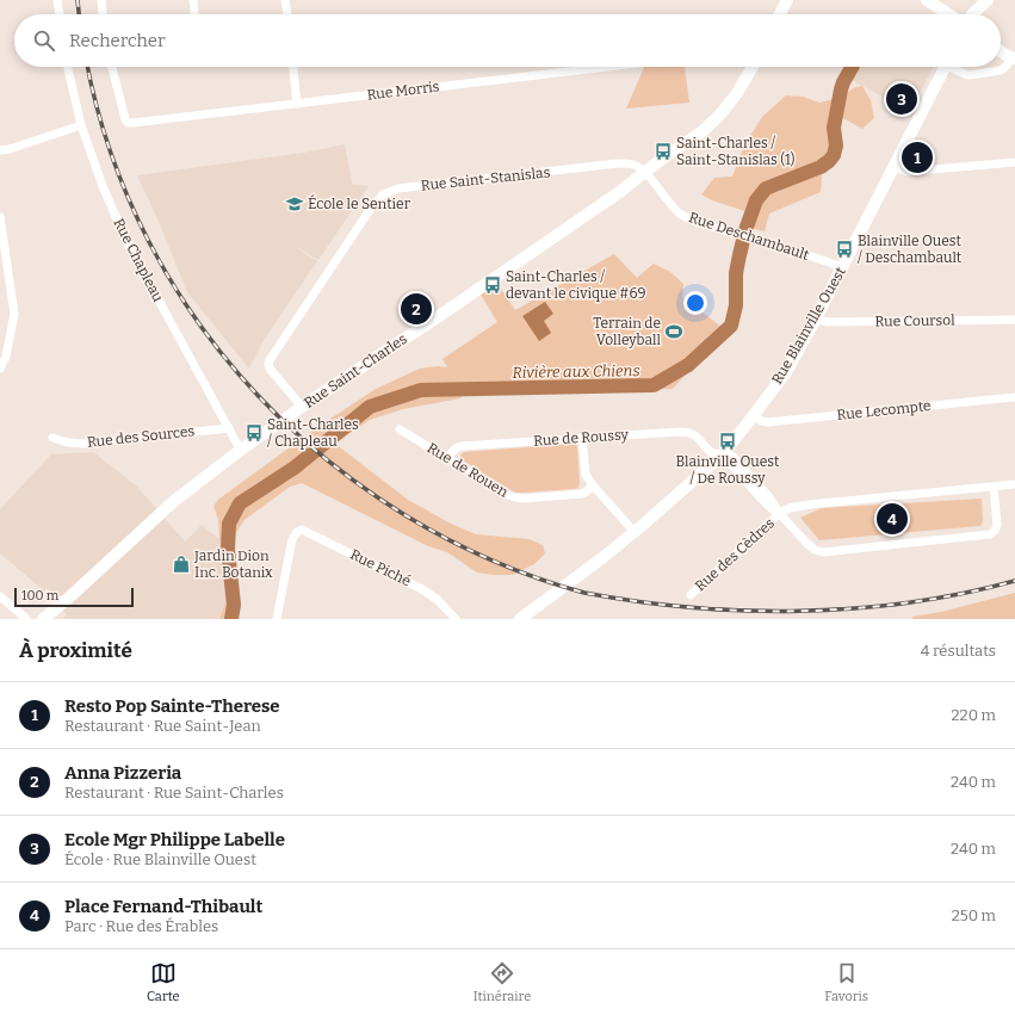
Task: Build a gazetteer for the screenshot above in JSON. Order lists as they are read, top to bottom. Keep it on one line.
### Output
{"streets":{"street":["Rue Morris","Rue Saint-Stanislas","Rue Deschambault","Rue Chapleau","Rue Coursol","Rue Blainville Ouest","Rue Saint-Charles","Rue Lecompte","Rue des Sources","Rue de Roussy","Rue de Rouen","Rue des Cèdres","Rue Piché"]},"crossings":[["Rue Saint-Stanislas","Rue Deschambault"],["Rue Saint-Stanislas","Rue Saint-Charles"],["Rue Deschambault","Rue Blainville Ouest"],["Rue Deschambault","Rue Saint-Charles"],["Rue Chapleau","Rue Saint-Charles"],["Rue Chapleau","Rue des Sources"],["Rue Coursol","Rue Blainville Ouest"],["Rue Blainville Ouest","Rue Lecompte"],["Rue Blainville Ouest","Rue de Roussy"],["Rue de Roussy","Rue de Rouen"],["Rue de Roussy","Rue des Cèdres"]],"water":["Rivière aux Chiens"],"places":{"bus stop":["Saint-Charles / Saint-Stanislas (1)","Blainville Ouest / Deschambault","Saint-Charles / devant le civique #69","Saint-Charles / Chapleau","Blainville Ouest / De Roussy"],"school or university":["École le Sentier"],"sports":["Terrain de Volleyball"],"shop":["Jardin Dion Inc. Botanix"]},"scale_bar":"100 m","page":{"search":"Rechercher","pins":["3","1","2","4"],"scale":"100 m","heading":["À proximité","4 résultats"],"list":[{"mark":"1","name":"Resto Pop Sainte-Therese","note":"Restaurant · Rue Saint-Jean","value":"220 m"},{"mark":"2","name":"Anna Pizzeria","note":"Restaurant · Rue Saint-Charles","value":"240 m"},{"mark":"3","name":"Ecole Mgr Philippe Labelle","note":"École · Rue Blainville Ouest","value":"240 m"},{"mark":"4","name":"Place Fernand-Thibault","note":"Parc · Rue des Érables","value":"250 m"}],"nav":["Carte","Itinéraire","Favoris"]}}
